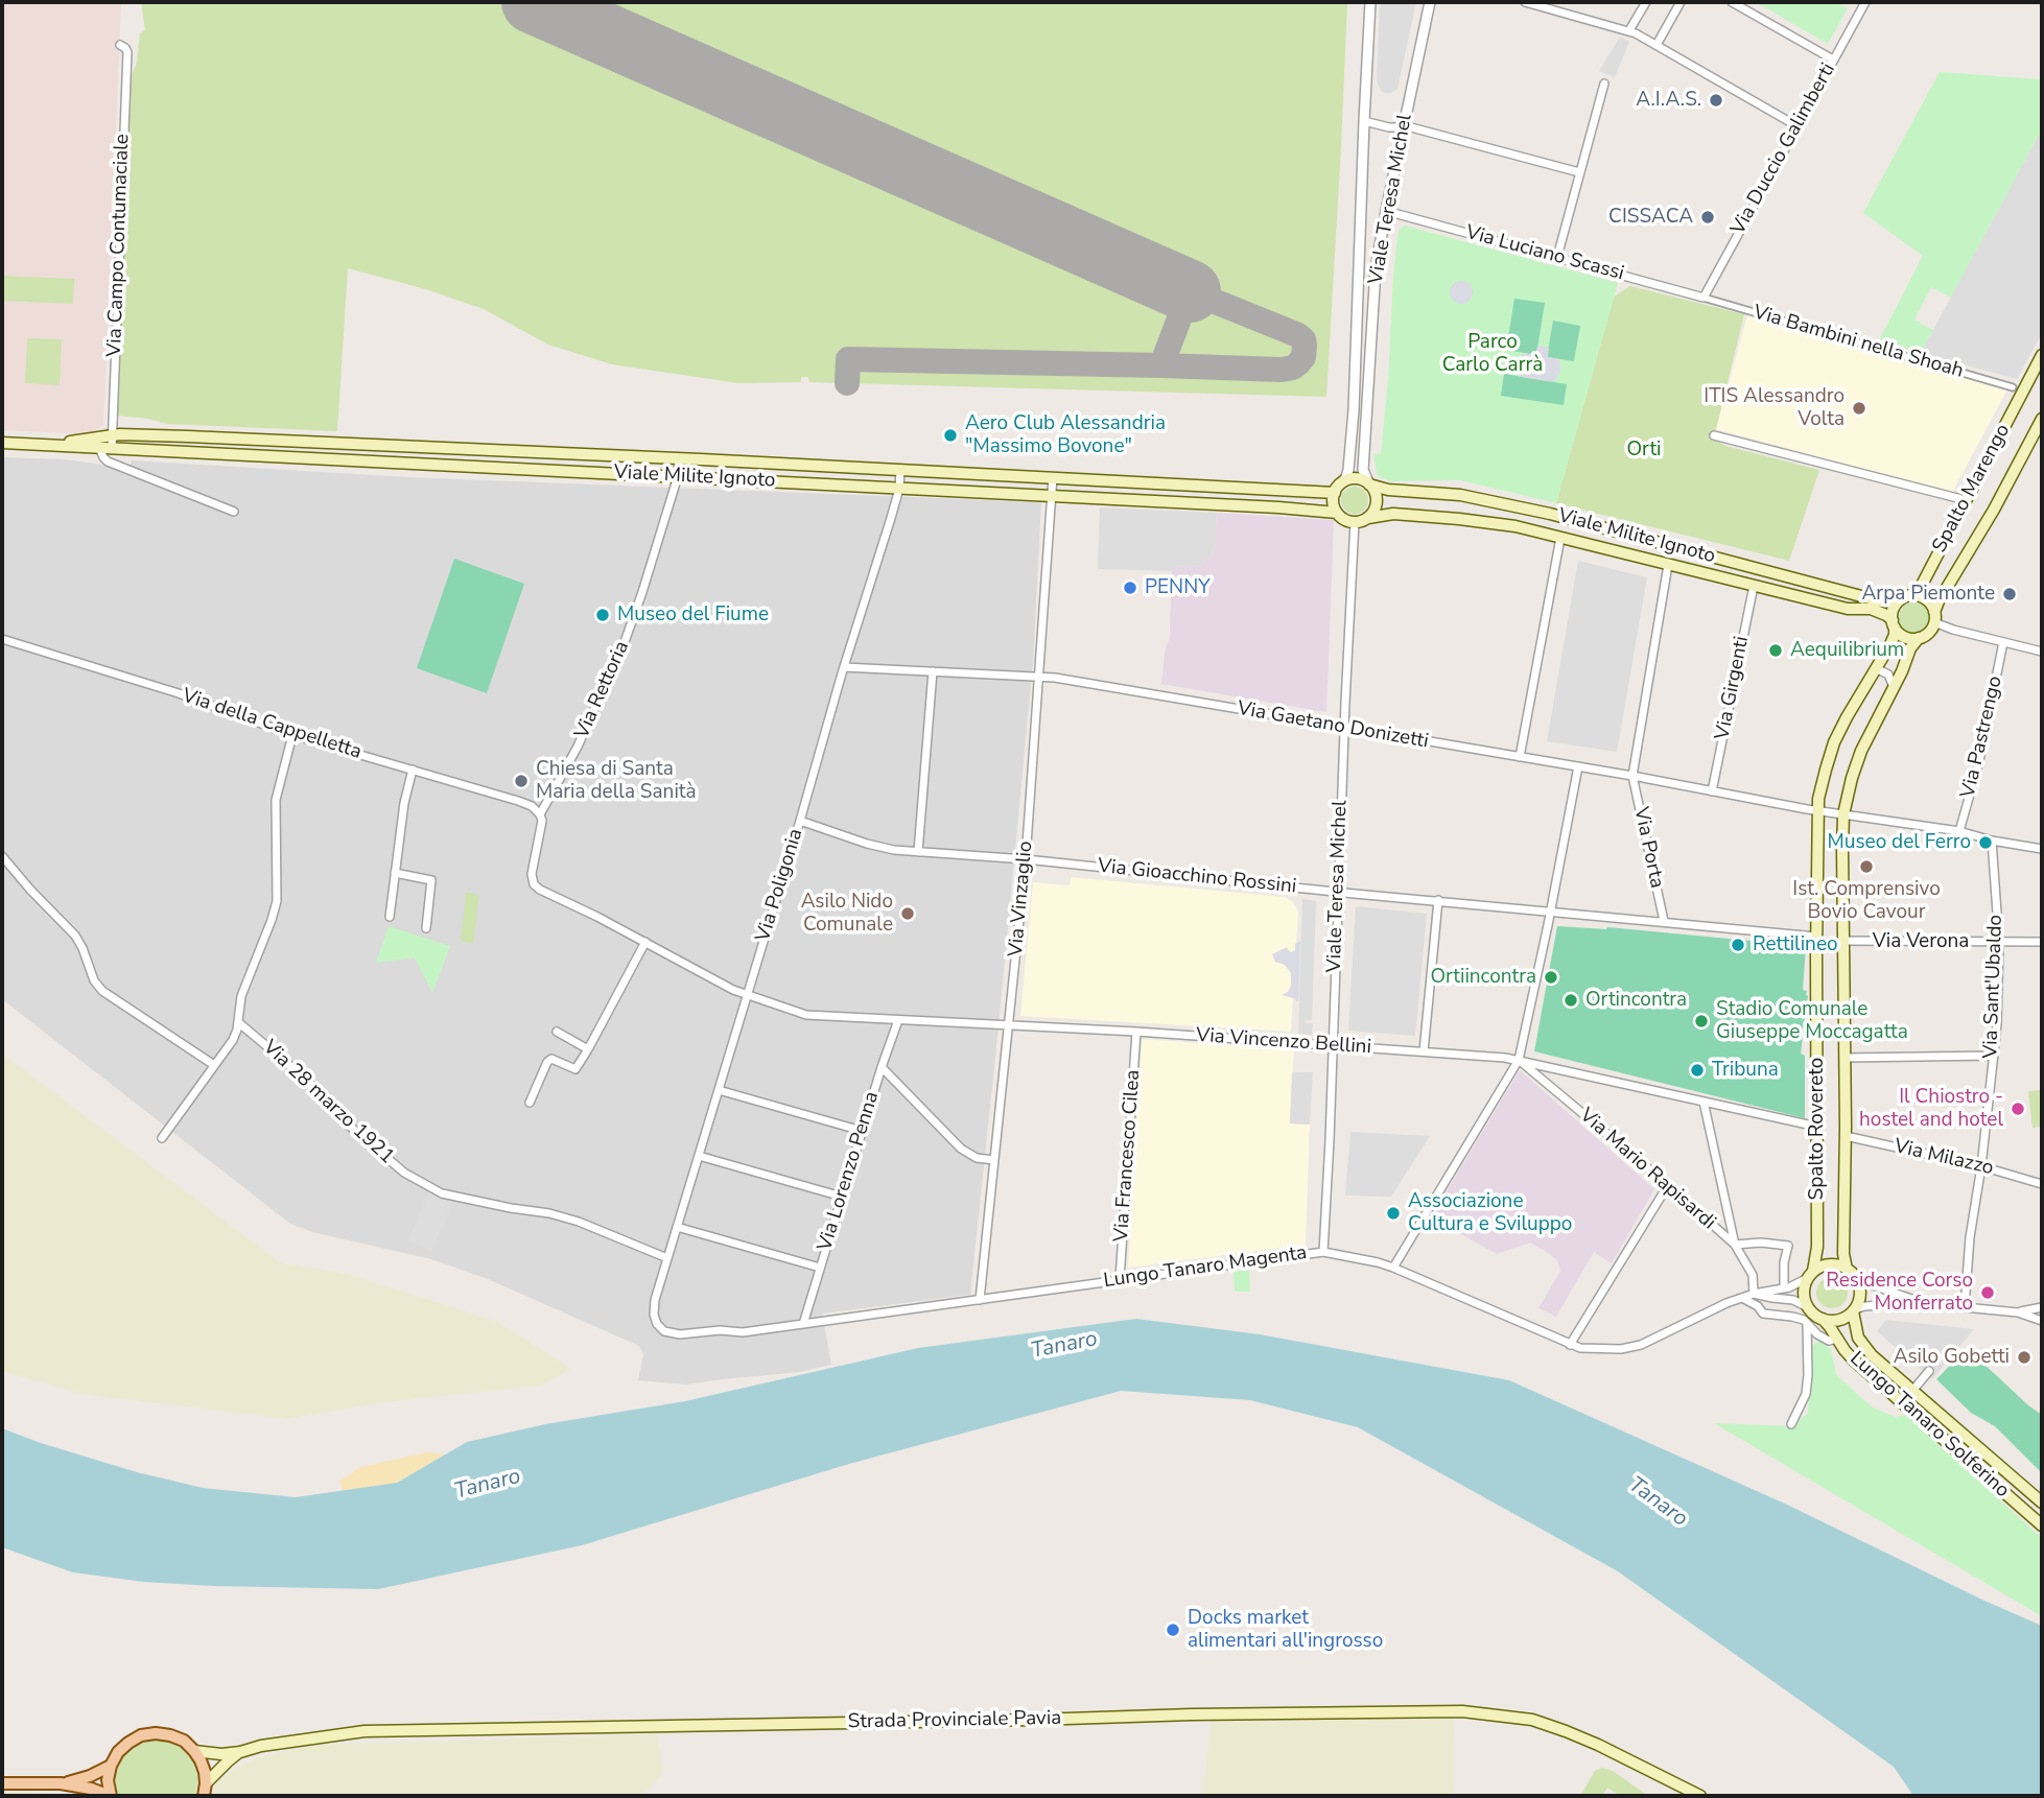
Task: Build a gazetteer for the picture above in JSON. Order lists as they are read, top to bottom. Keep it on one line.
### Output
{"streets":{"main road":["Viale Milite Ignoto","Spalto Marengo","Spalto Rovereto","Lungo Tanaro Solferino","Strada Provinciale Pavia"],"street":["Via Duccio Galimberti","Viale Teresa Michel","Via Campo Contumaciale","Via Luciano Scassi","Via Bambini nella Shoah","Via Girgenti","Via Rettoria","Via della Cappelletta","Via Gaetano Donizetti","Via Pastrengo","Via Porta","Via Gioacchino Rossini","Via Poligonia","Via Vinzaglio","Via Verona","Via Sant'Ubaldo","Via Vincenzo Bellini","Via 28 marzo 1921","Via Francesco Cilea","Via Milazzo","Via Mario Rapisardi","Via Lorenzo Penna","Lungo Tanaro Magenta"]},"crossings":[["Via Duccio Galimberti","Via Luciano Scassi"],["Via Duccio Galimberti","Via Bambini nella Shoah"],["Viale Teresa Michel","Via Luciano Scassi"],["Viale Teresa Michel","Viale Milite Ignoto"],["Viale Teresa Michel","Via Gaetano Donizetti"],["Viale Teresa Michel","Via Gioacchino Rossini"],["Viale Teresa Michel","Via Vincenzo Bellini"],["Viale Teresa Michel","Lungo Tanaro Magenta"],["Via Campo Contumaciale","Viale Milite Ignoto"],["Via Luciano Scassi","Via Bambini nella Shoah"],["Viale Milite Ignoto","Spalto Marengo"],["Viale Milite Ignoto","Via Girgenti"],["Viale Milite Ignoto","Via Rettoria"],["Viale Milite Ignoto","Via Poligonia"],["Viale Milite Ignoto","Via Vinzaglio"],["Via Girgenti","Via Gaetano Donizetti"],["Via Rettoria","Via della Cappelletta"],["Via Rettoria","Via Vincenzo Bellini"],["Via della Cappelletta","Via Vincenzo Bellini"],["Via Gaetano Donizetti","Via Pastrengo"],["Via Gaetano Donizetti","Via Porta"],["Via Gaetano Donizetti","Via Poligonia"],["Via Gaetano Donizetti","Via Vinzaglio"],["Via Gaetano Donizetti","Via Sant'Ubaldo"],["Via Gaetano Donizetti","Spalto Rovereto"],["Via Porta","Via Gioacchino Rossini"],["Via Gioacchino Rossini","Via Poligonia"],["Via Gioacchino Rossini","Via Vinzaglio"],["Via Gioacchino Rossini","Spalto Rovereto"],["Via Poligonia","Via Vincenzo Bellini"],["Via Poligonia","Via 28 marzo 1921"],["Via Poligonia","Lungo Tanaro Magenta"],["Via Vinzaglio","Via Vincenzo Bellini"],["Via Vinzaglio","Lungo Tanaro Magenta"],["Via Verona","Via Sant'Ubaldo"],["Via Verona","Spalto Rovereto"],["Via Sant'Ubaldo","Via Milazzo"],["Via Vincenzo Bellini","Spalto Rovereto"],["Via Vincenzo Bellini","Via Francesco Cilea"],["Via Vincenzo Bellini","Via Mario Rapisardi"],["Via Vincenzo Bellini","Via Lorenzo Penna"],["Spalto Rovereto","Via Milazzo"],["Spalto Rovereto","Lungo Tanaro Magenta"],["Spalto Rovereto","Lungo Tanaro Solferino"],["Via Francesco Cilea","Lungo Tanaro Magenta"],["Via Mario Rapisardi","Lungo Tanaro Magenta"],["Via Lorenzo Penna","Lungo Tanaro Magenta"],["Lungo Tanaro Magenta","Lungo Tanaro Solferino"]],"water":["Tanaro"],"parks":["Parco Carlo Carrà","Orti"],"places":["A.I.A.S.","CISSACA","ITIS Alessandro Volta","Aero Club Alessandria \"Massimo Bovone\"","PENNY","Arpa Piemonte","Museo del Fiume","Aequilibrium","Chiesa di Santa Maria della Sanità","Museo del Ferro","Ist. Comprensivo Bovio Cavour","Asilo Nido Comunale","Rettilineo","Ortiincontra","Ortincontra","Stadio Comunale Giuseppe Moccagatta","Tribuna","Il Chiostro - hostel and hotel","Associazione Cultura e Sviluppo","Residence Corso Monferrato","Asilo Gobetti","Docks market alimentari all'ingrosso"]}
